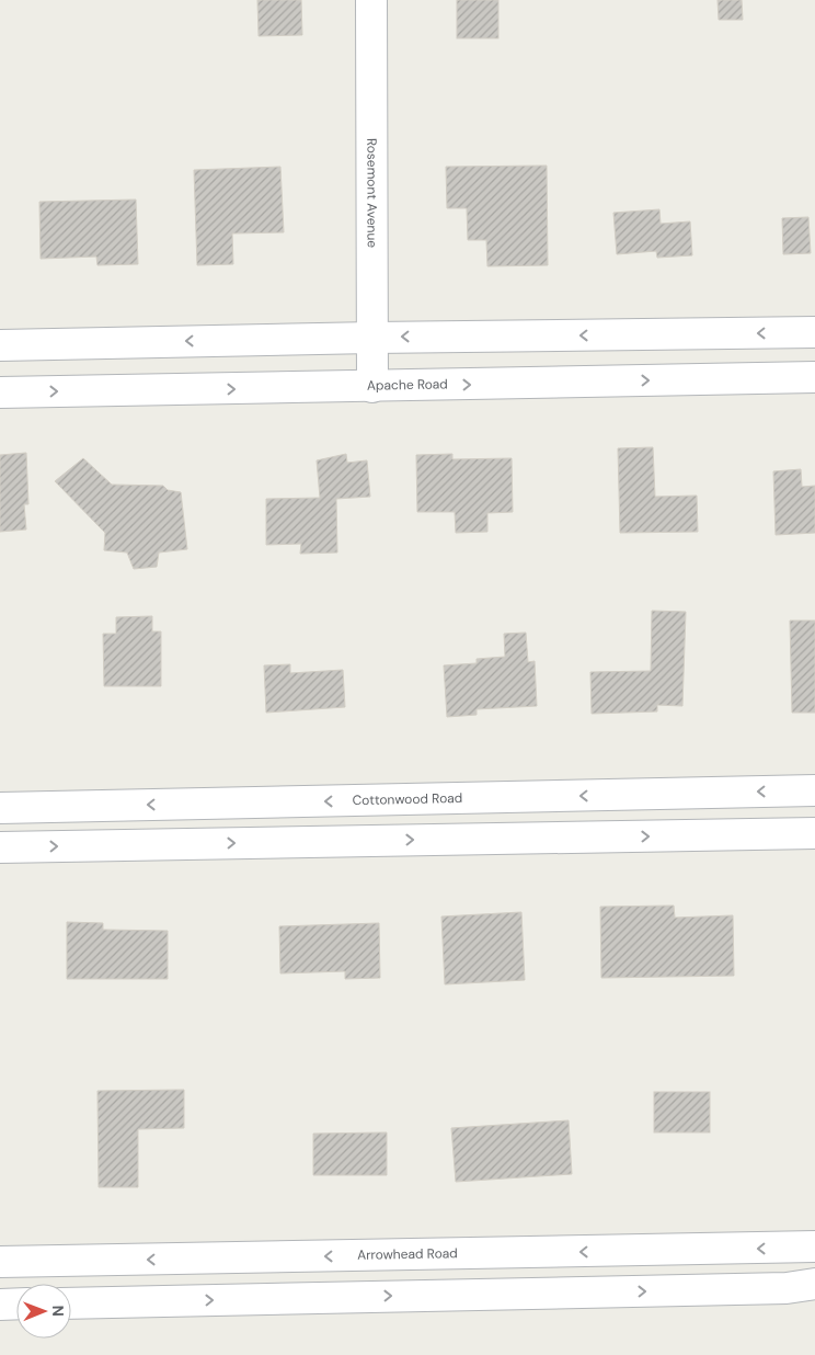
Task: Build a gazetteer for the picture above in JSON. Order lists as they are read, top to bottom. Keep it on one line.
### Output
{"streets":{"street":["Rosemont Avenue","Apache Road","Cottonwood Road","Arrowhead Road"]},"crossings":[["Rosemont Avenue","Apache Road"]],"north":"right"}
